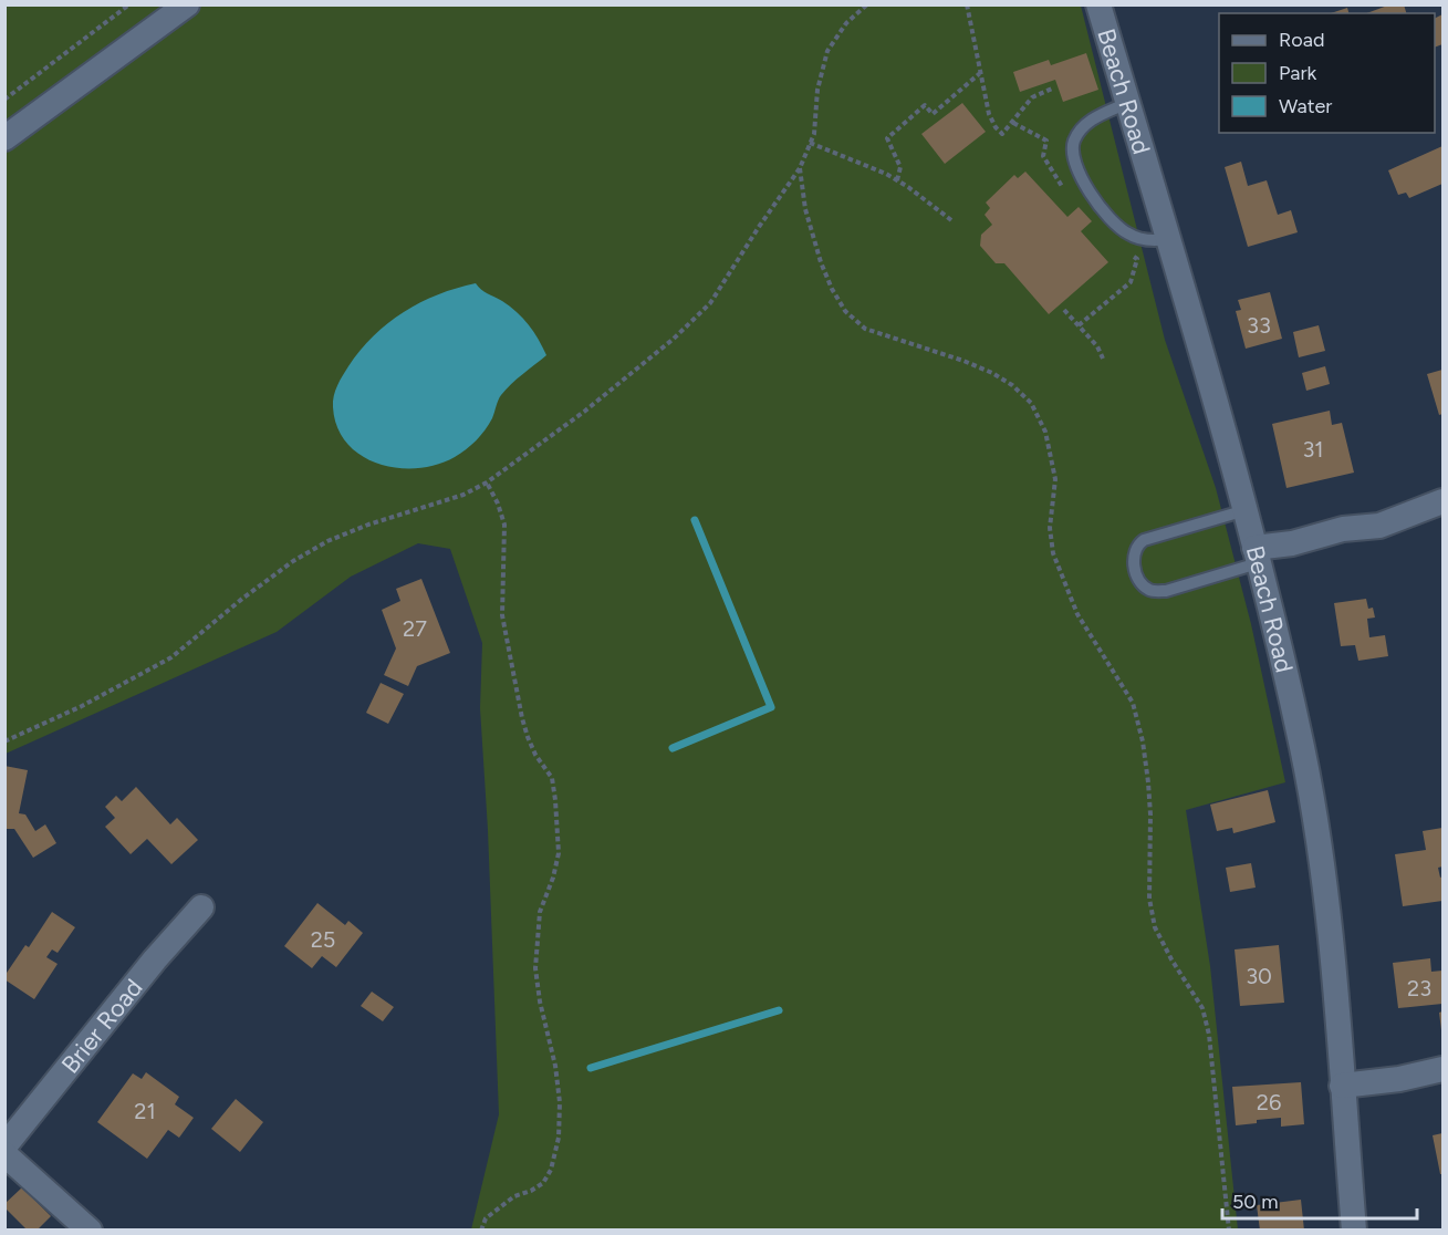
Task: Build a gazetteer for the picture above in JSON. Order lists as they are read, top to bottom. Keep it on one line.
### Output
{"streets":{"street":["Beach Road","Brier Road"]},"house_numbers":["33","31","27","25","30","23","26","21"],"legend":["Road","Park","Water"],"scale_bar":"50 m"}
